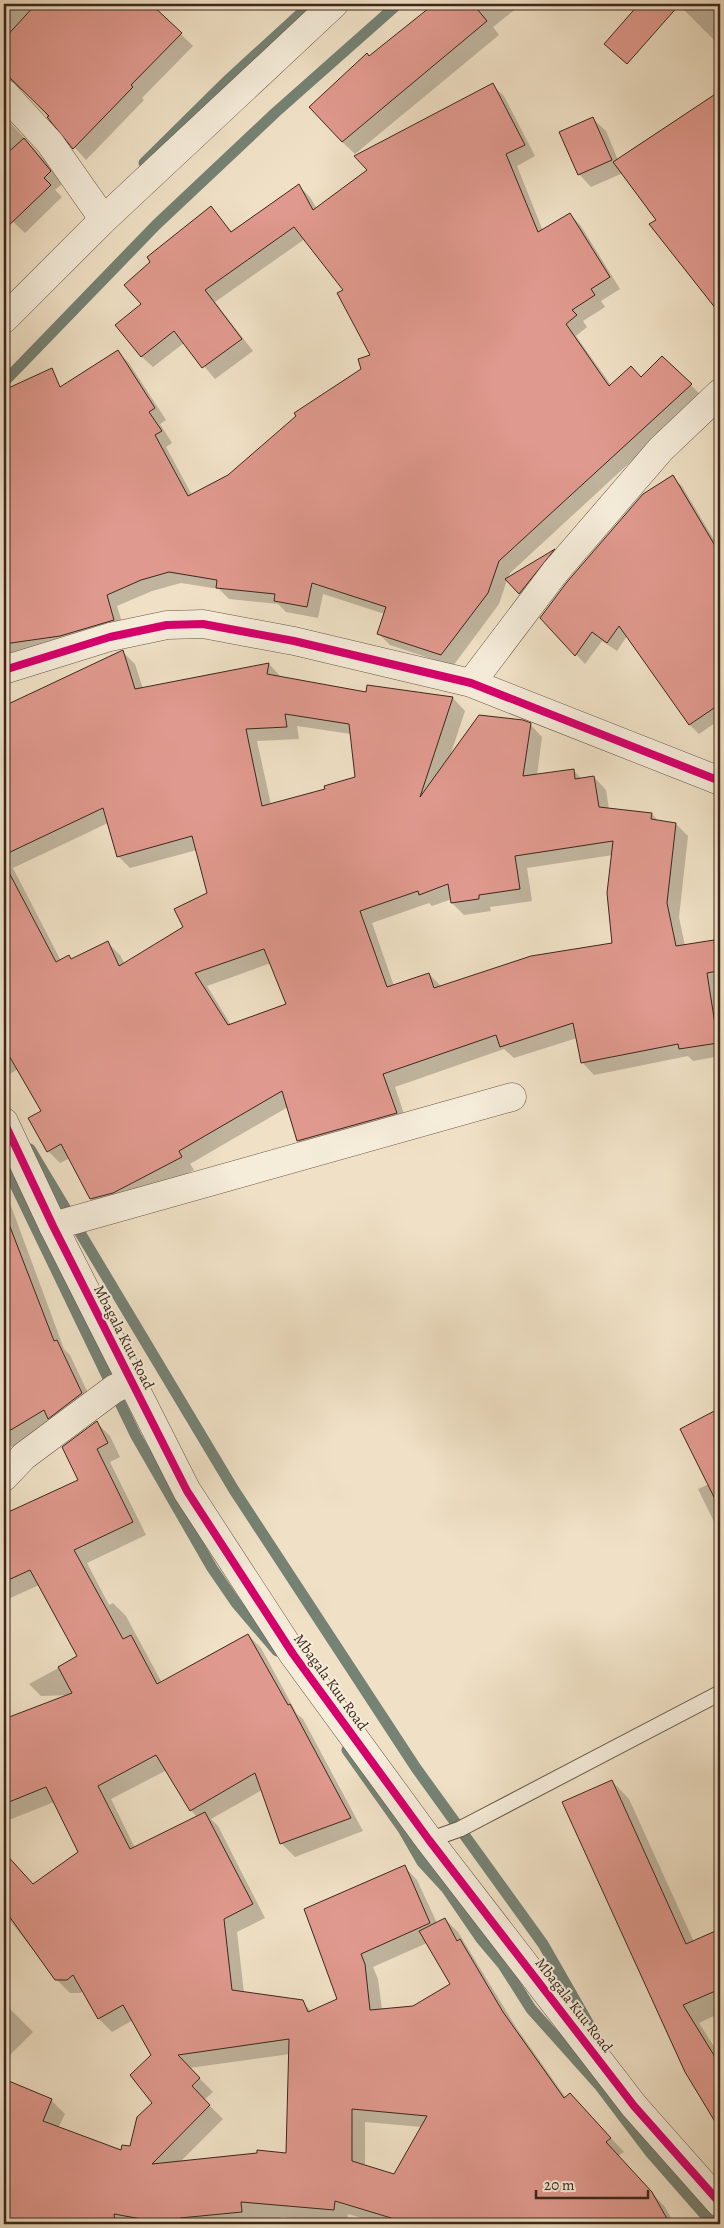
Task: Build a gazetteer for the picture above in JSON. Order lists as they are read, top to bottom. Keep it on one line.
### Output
{"streets":{"street":["Mbagala Kuu Road"]},"scale_bar":"20 m"}
